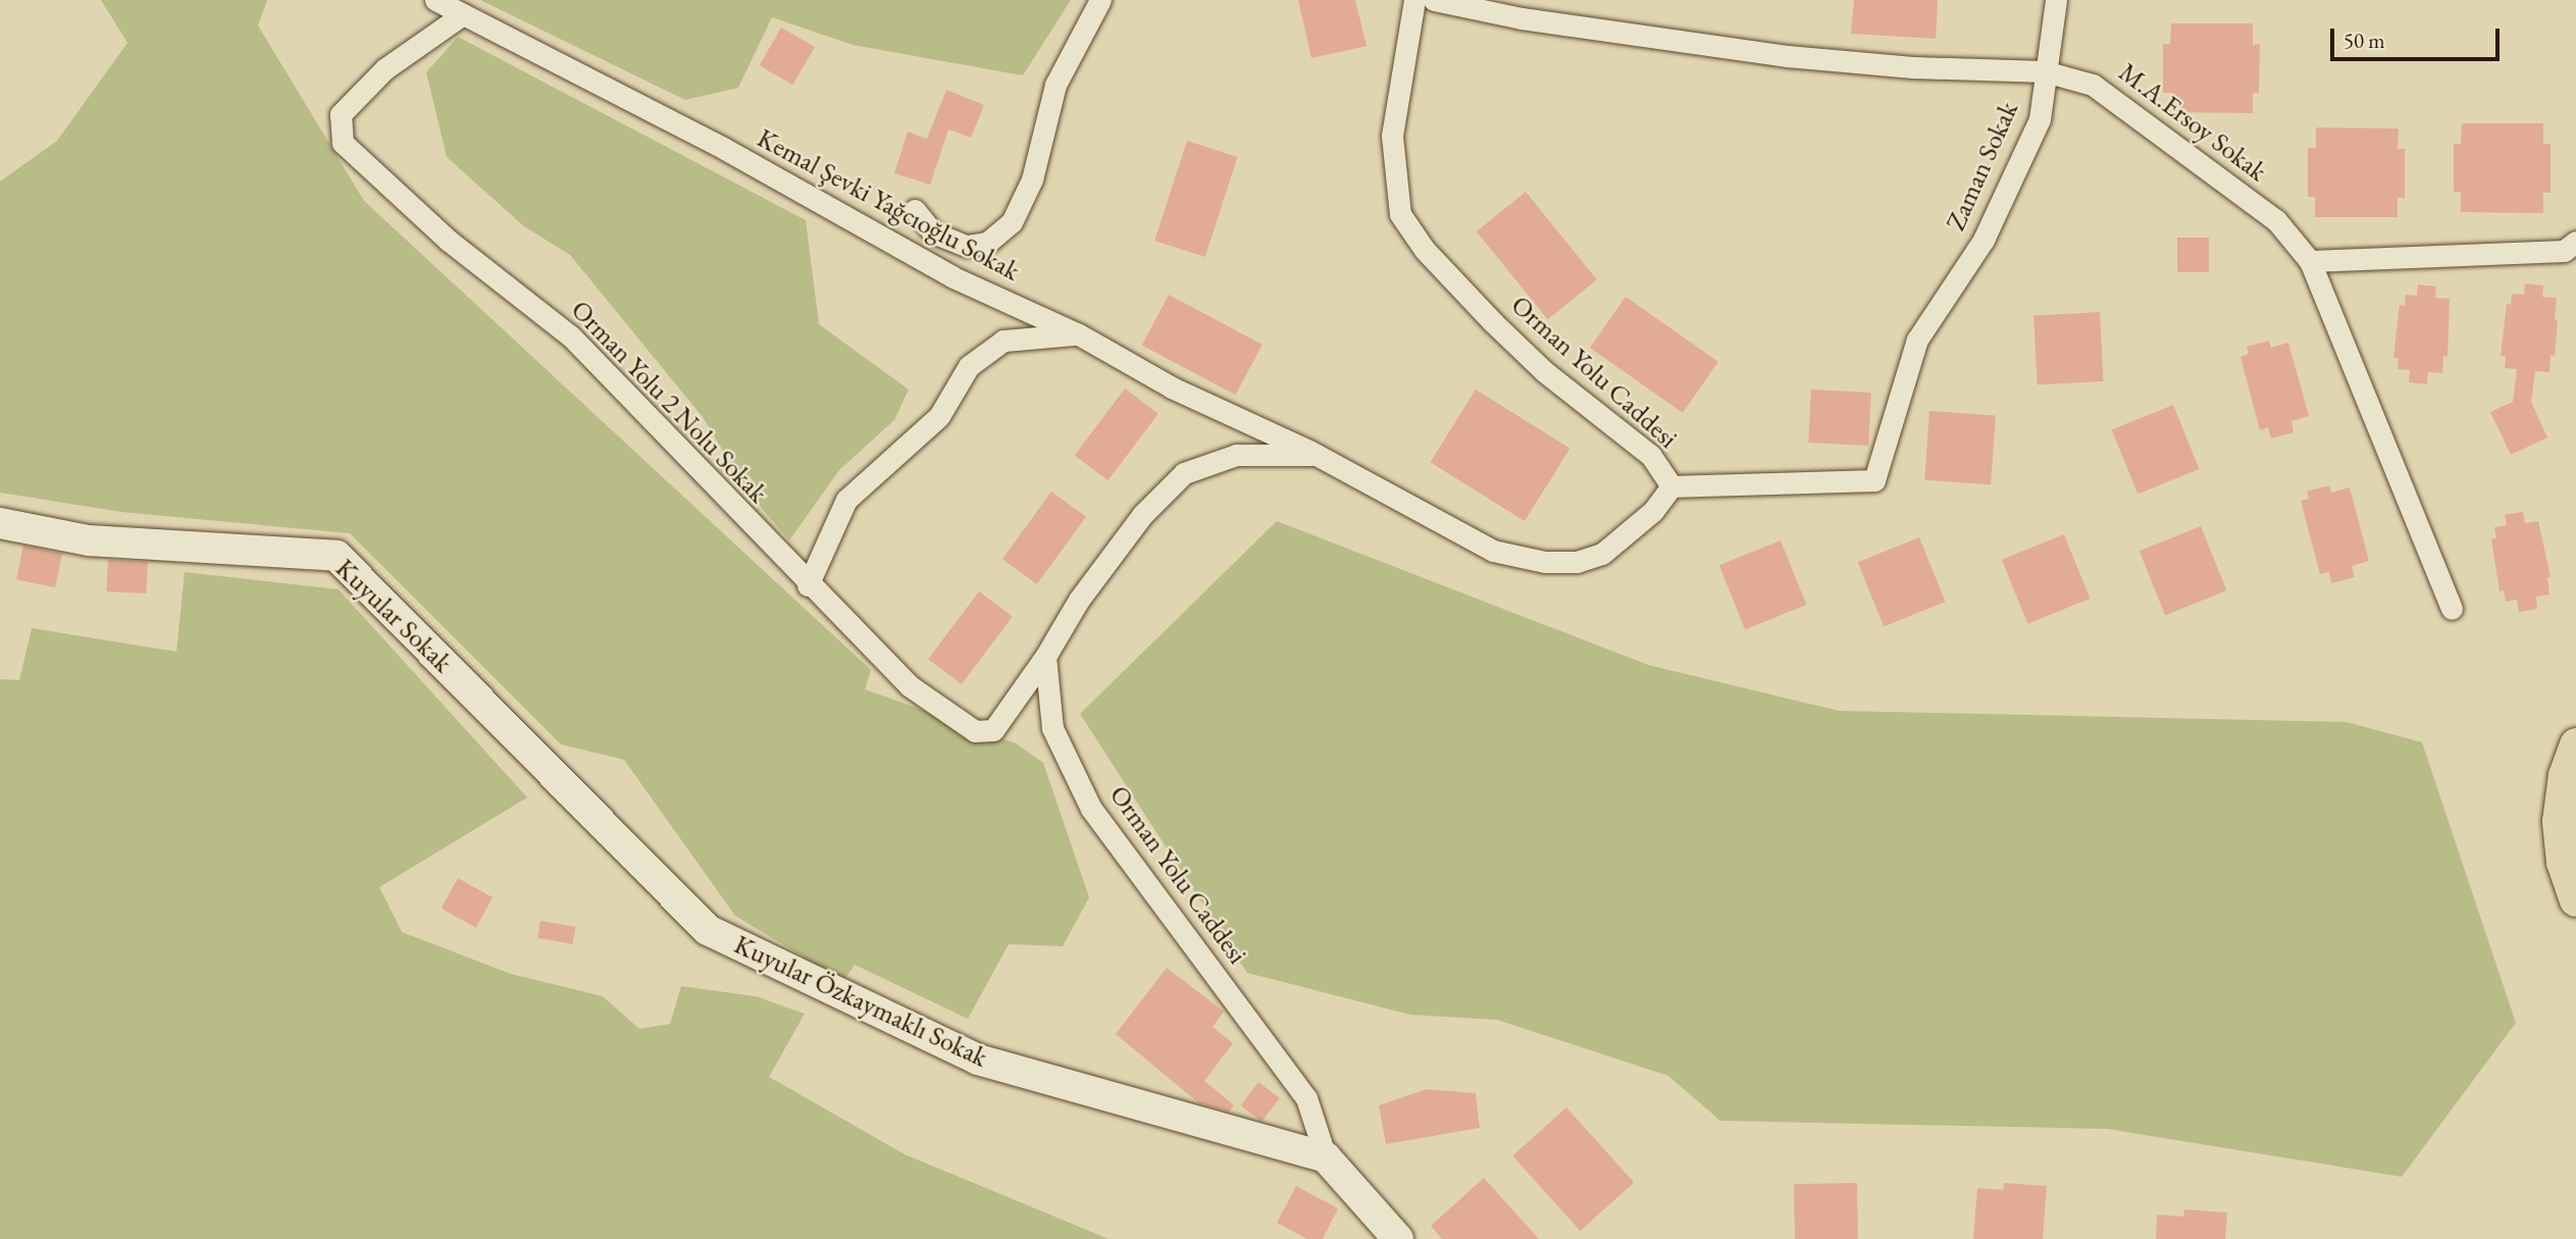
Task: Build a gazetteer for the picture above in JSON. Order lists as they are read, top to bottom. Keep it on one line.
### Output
{"streets":{"street":["M.A.Ersoy Sokak","Zaman Sokak","Kemal Şevki Yağcıoğlu Sokak","Orman Yolu Caddesi","Orman Yolu 2 Nolu Sokak","Kuyular Sokak","Kuyular Özkaymaklı Sokak"]},"crossings":[["M.A.Ersoy Sokak","Zaman Sokak"],["Zaman Sokak","Orman Yolu Caddesi"],["Kemal Şevki Yağcıoğlu Sokak","Orman Yolu Caddesi"],["Kemal Şevki Yağcıoğlu Sokak","Orman Yolu 2 Nolu Sokak"],["Orman Yolu Caddesi","Orman Yolu 2 Nolu Sokak"],["Orman Yolu Caddesi","Kuyular Özkaymaklı Sokak"],["Kuyular Sokak","Kuyular Özkaymaklı Sokak"]],"scale_bar":"50 m"}
